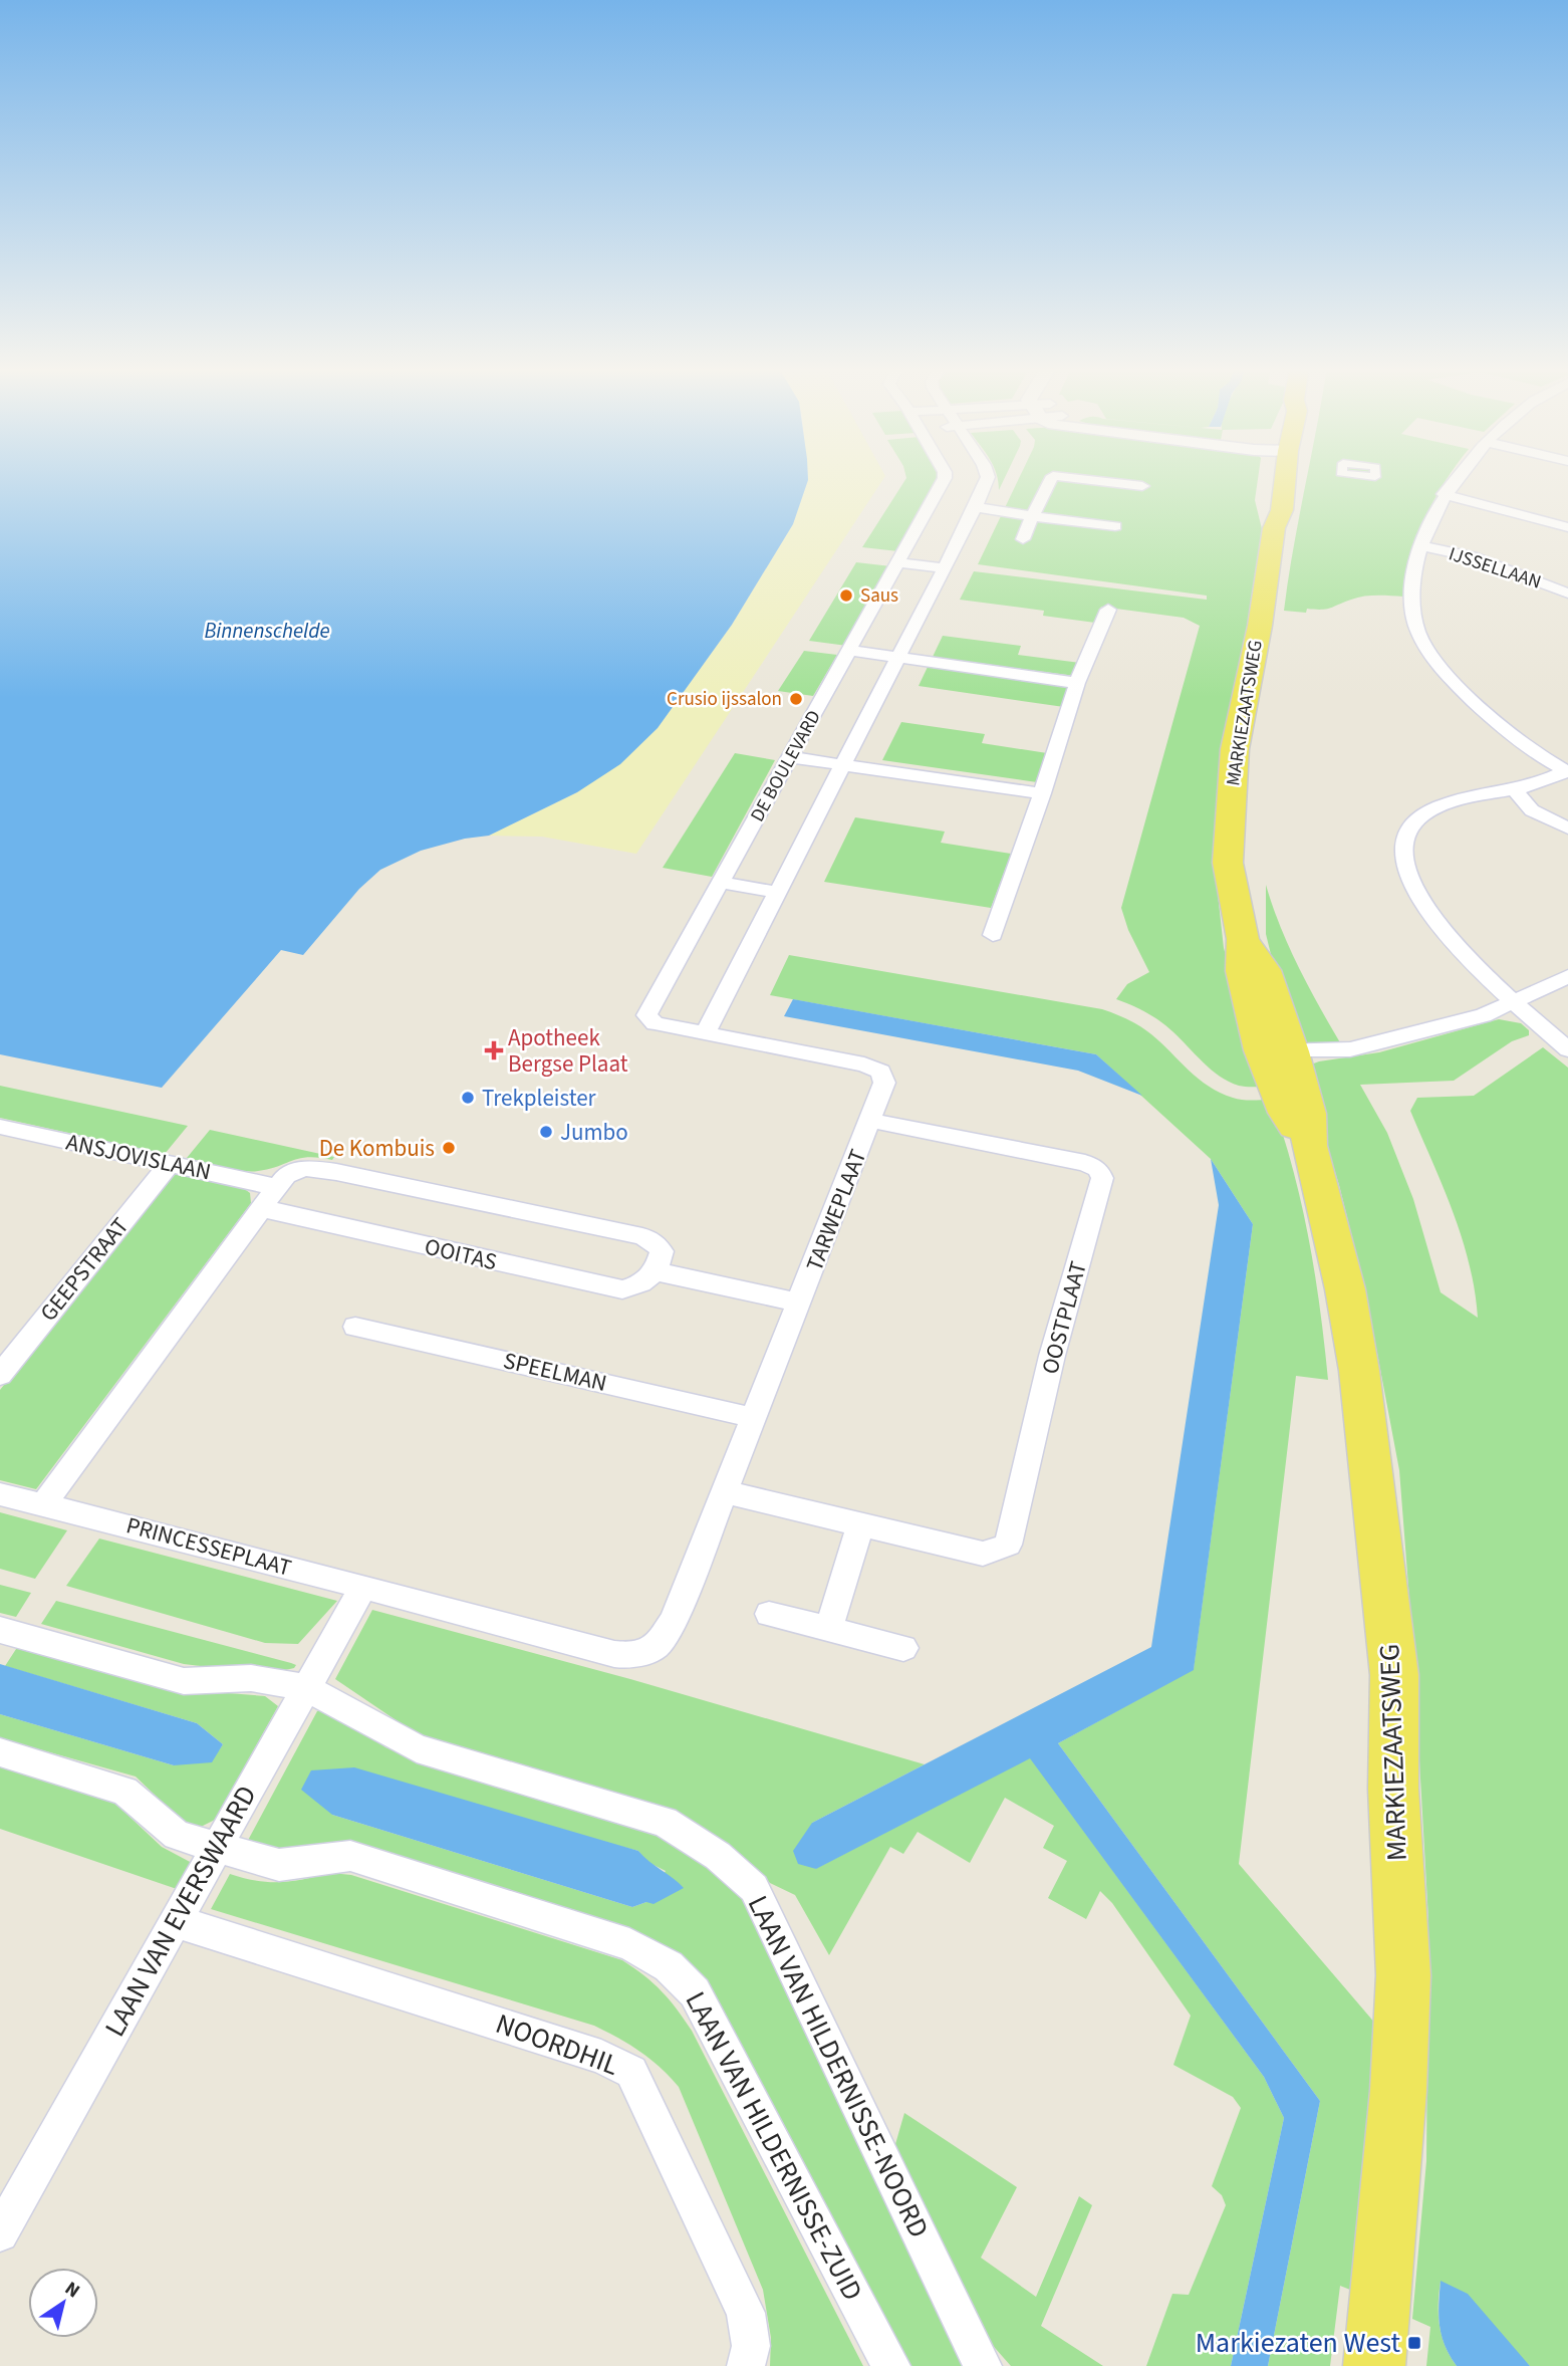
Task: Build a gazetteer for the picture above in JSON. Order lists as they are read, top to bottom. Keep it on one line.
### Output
{"streets":{"main road":["MARKIEZAATSWEG"],"street":["IJSSELLAAN","DE BOULEVARD","ANSJOVISLAAN","TARWEPLAAT","OOITAS","GEEPSTRAAT","OOSTPLAAT","SPEELMAN","PRINCESSEPLAAT","LAAN VAN EVERSWAARD","NOORDHIL","LAAN VAN HILDERNISSE-NOORD","LAAN VAN HILDERNISSE-ZUID"]},"crossings":[["DE BOULEVARD","TARWEPLAAT"],["ANSJOVISLAAN","GEEPSTRAAT"],["TARWEPLAAT","OOSTPLAAT"],["TARWEPLAAT","SPEELMAN"],["TARWEPLAAT","PRINCESSEPLAAT"],["OOSTPLAAT","PRINCESSEPLAAT"],["PRINCESSEPLAAT","LAAN VAN EVERSWAARD"],["LAAN VAN EVERSWAARD","NOORDHIL"],["LAAN VAN EVERSWAARD","LAAN VAN HILDERNISSE-NOORD"],["LAAN VAN EVERSWAARD","LAAN VAN HILDERNISSE-ZUID"]],"water":["Binnenschelde"],"places":{"other":["Saus","Crusio ijssalon","Trekpleister","Jumbo","De Kombuis"],"health":["Apotheek Bergse Plaat"],"transit":["Markiezaten West"]},"north":"top right"}
